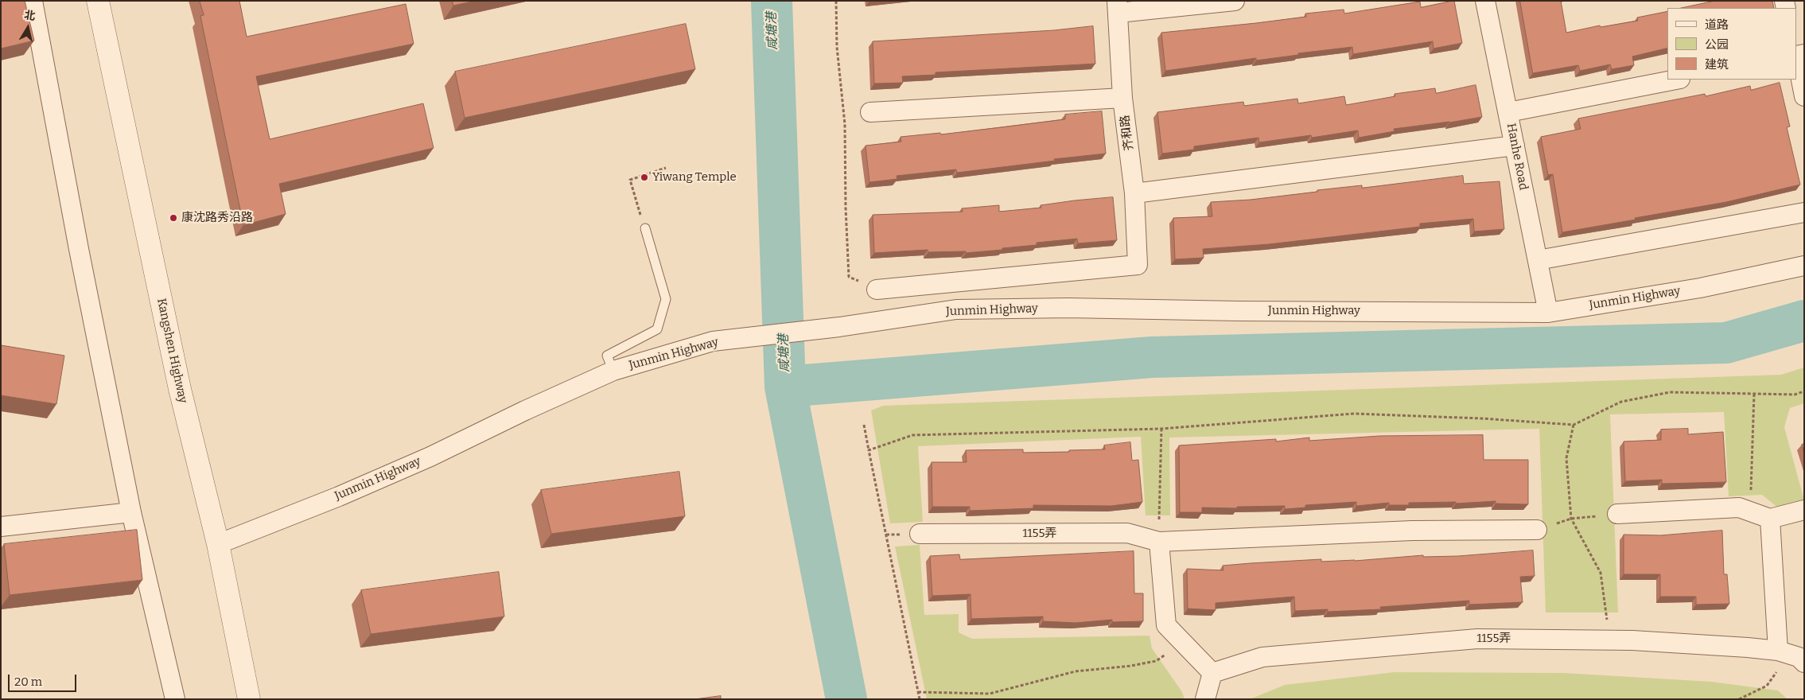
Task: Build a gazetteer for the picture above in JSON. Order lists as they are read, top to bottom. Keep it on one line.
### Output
{"streets":{"street":["齐和路","Hanhe Road","Junmin Highway","Kangshen Highway","1155弄"]},"crossings":[["Hanhe Road","Junmin Highway"],["Junmin Highway","Kangshen Highway"]],"water":["咸塘港"],"places":["Yiwang Temple","康沈路秀沿路"],"legend":["道路","公园","建筑"],"scale_bar":"20 m","north":"top"}
